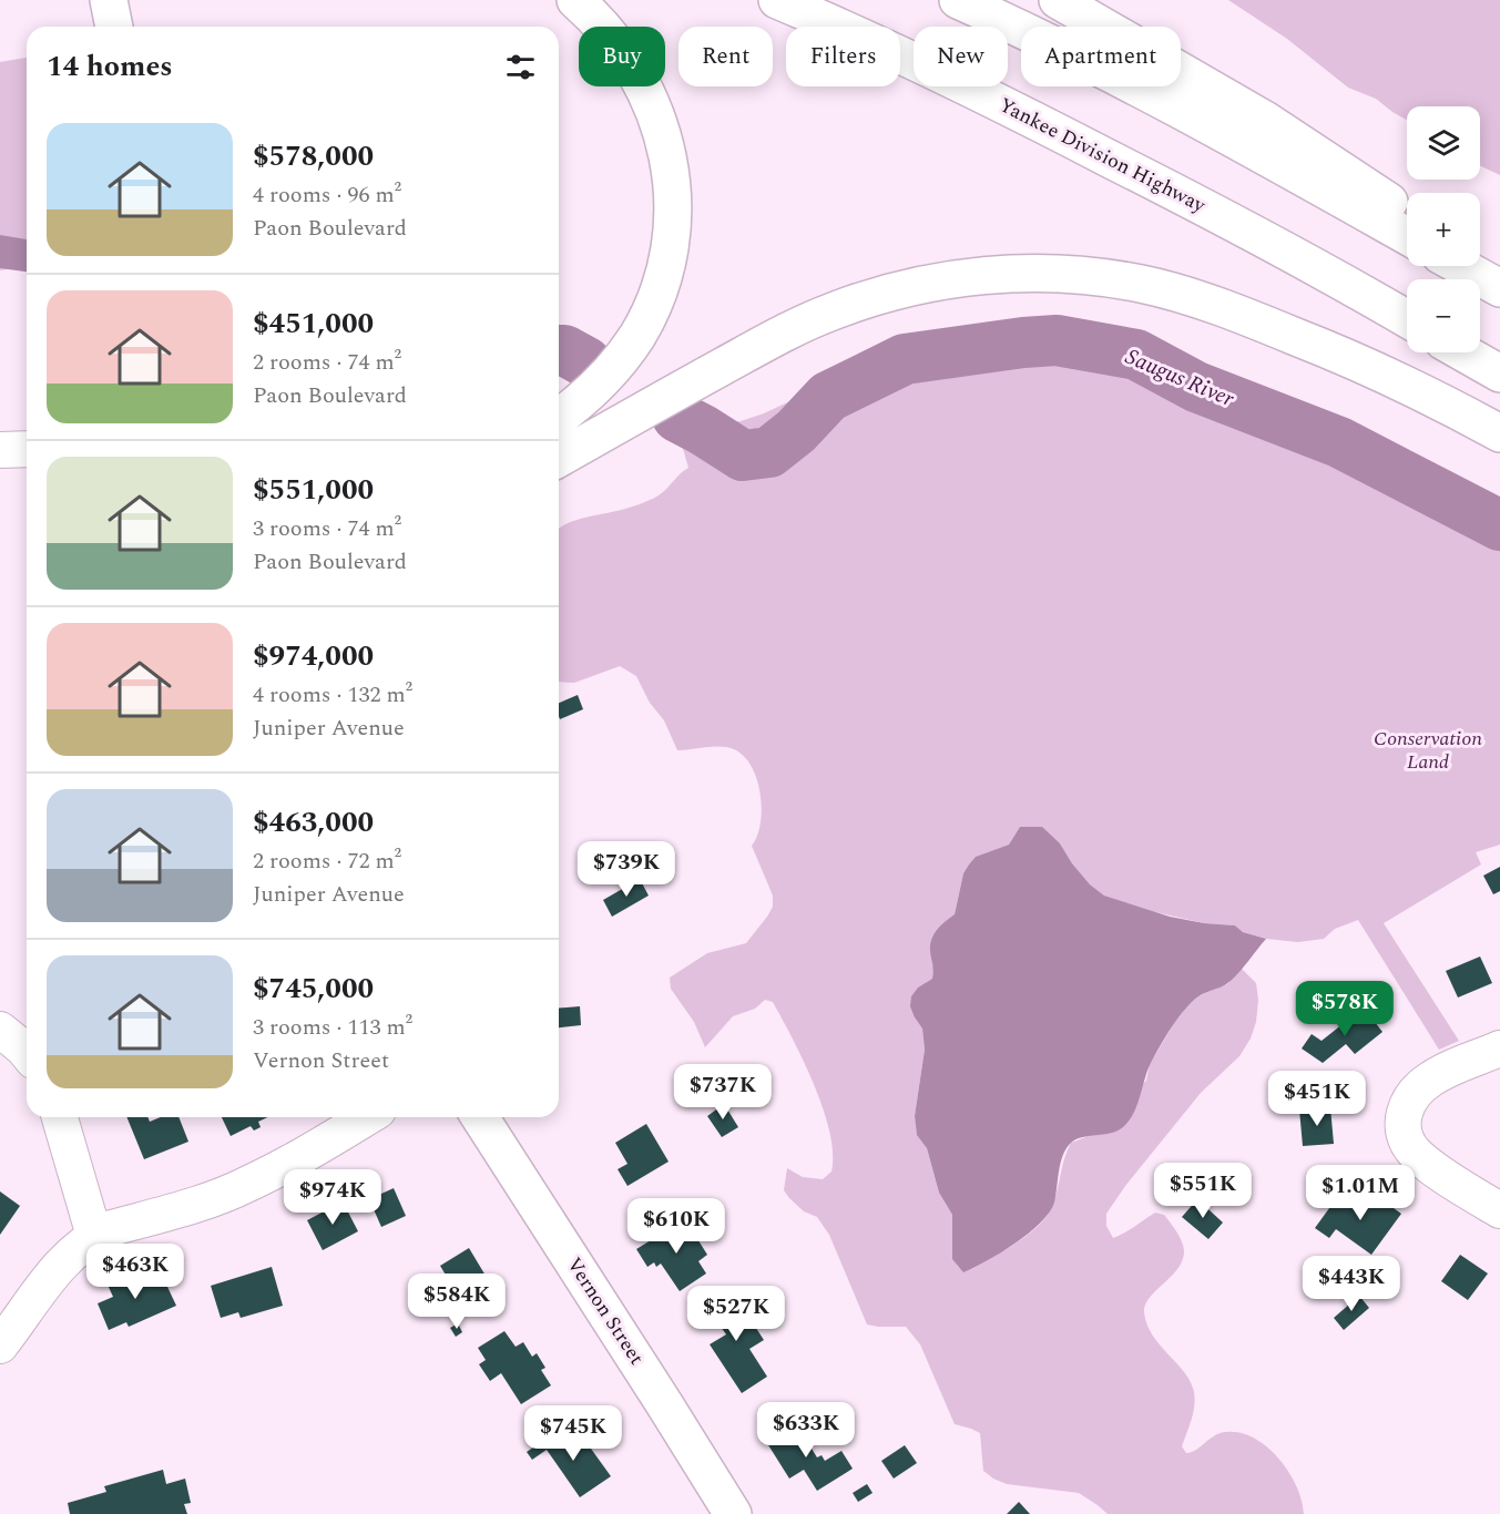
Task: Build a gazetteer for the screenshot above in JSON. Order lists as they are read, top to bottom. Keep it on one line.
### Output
{"streets":{"main road":["Yankee Division Highway","Vernon Street"]},"water":["Saugus River"],"parks":["Conservation Land"],"page":{"chip":["Buy","Rent","Filters","New","Apartment"],"heading":"14 homes","map_buttons":["+","−"],"list":[{"name":"$578,000","note":"4 rooms · 96 m² · Paon Boulevard"},{"name":"$451,000","note":"2 rooms · 74 m² · Paon Boulevard"},{"name":"$551,000","note":"3 rooms · 74 m² · Paon Boulevard"},{"name":"$974,000","note":"4 rooms · 132 m² · Juniper Avenue"},{"name":"$463,000","note":"2 rooms · 72 m² · Juniper Avenue"},{"name":"$745,000","note":"3 rooms · 113 m² · Vernon Street"}],"price":["$739K","$578K","$737K","$451K","$551K","$1.01M","$974K","$610K","$463K","$443K","$584K","$527K","$633K","$745K"]}}
